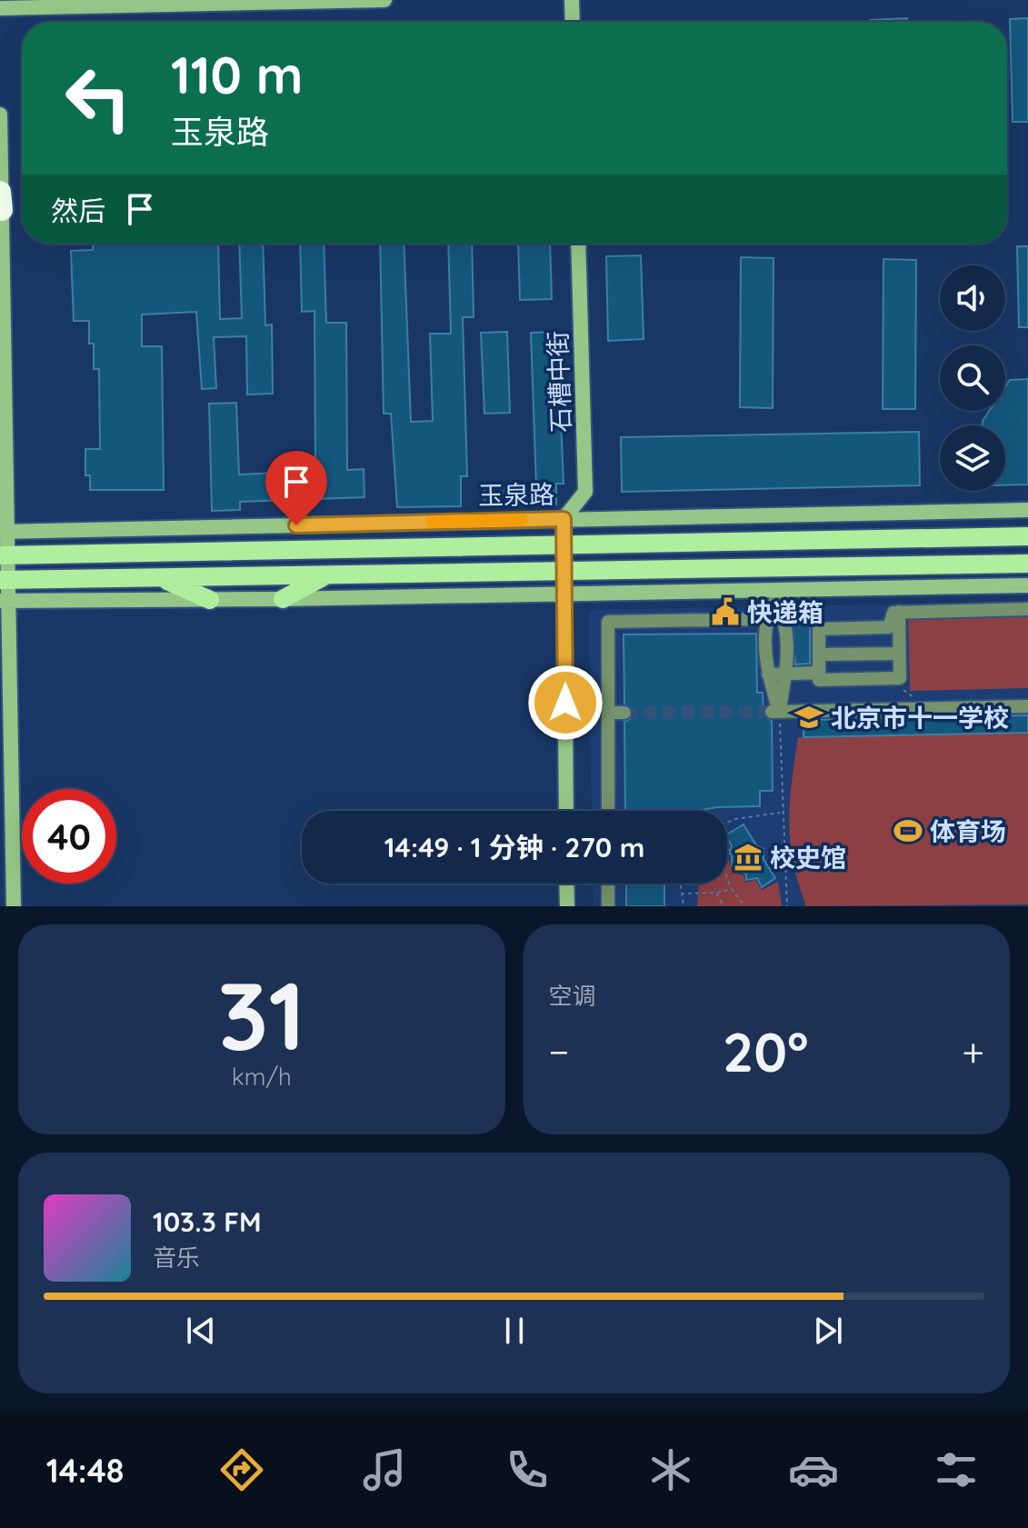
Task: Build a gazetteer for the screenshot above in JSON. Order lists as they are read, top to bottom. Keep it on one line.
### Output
{"streets":{"main road":["玉泉路"],"street":["石槽中街"]},"crossings":[["石槽中街","玉泉路"]],"places":{"public building":["快递箱"],"school or university":["北京市十一学校"],"sports":["体育场"],"museum":["校史馆"]},"page":{"turn":["110 m","玉泉路"],"then":"然后","limit":"40","trip":"14:49 · 1 分钟 · 270 m","tile":[["31","km/h"],"空调"],"heat":["−","20°","+"],"song":["103.3 FM","音乐"],"tabs":"14:48"}}
